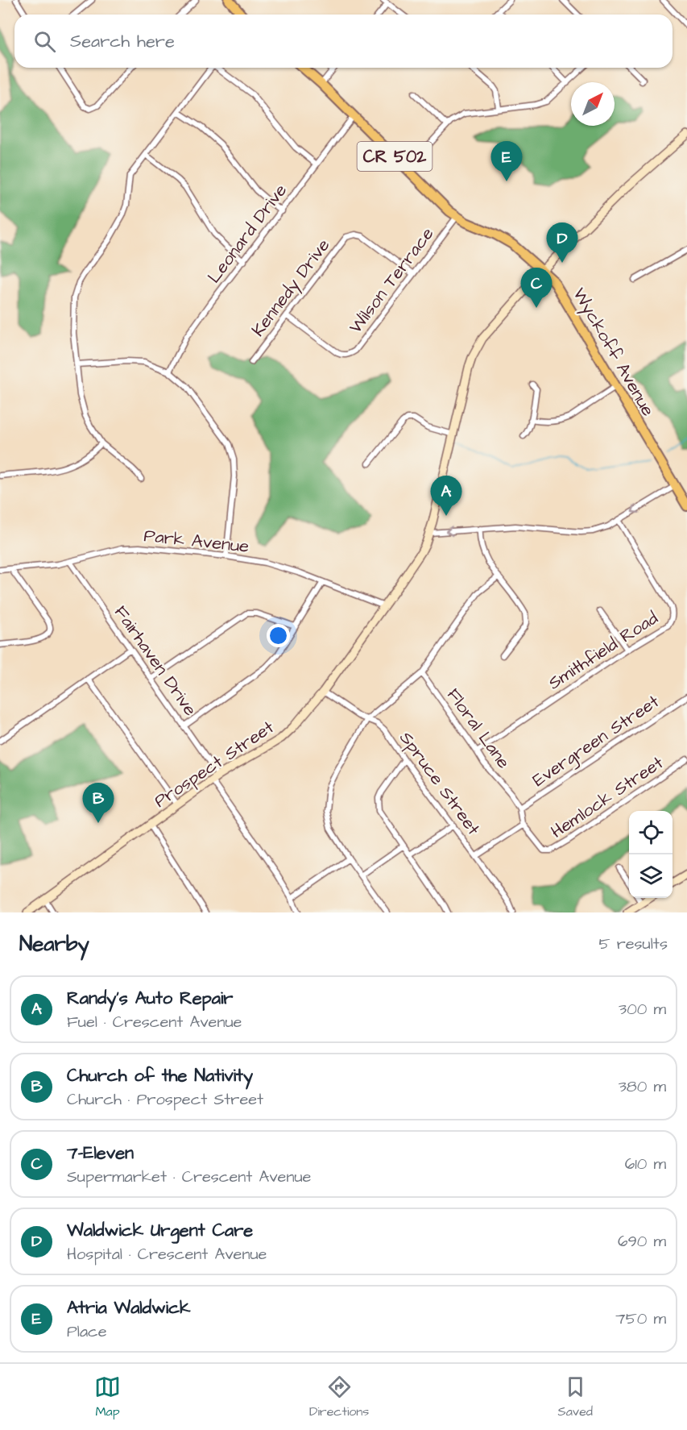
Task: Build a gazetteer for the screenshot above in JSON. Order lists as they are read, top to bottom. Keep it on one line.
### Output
{"streets":{"main road":["CR 502","Wyckoff Avenue","Prospect Street"],"street":["Leonard Drive","Wilson Terrace","Kennedy Drive","Park Avenue","Smithfield Road","Fairhaven Drive","Floral Lane","Evergreen Street","Spruce Street","Hemlock Street"]},"crossings":[["Leonard Drive","Wyckoff Avenue"],["Wilson Terrace","Kennedy Drive"],["Wilson Terrace","Wyckoff Avenue"],["Wyckoff Avenue","Prospect Street"],["Park Avenue","Fairhaven Drive"],["Park Avenue","Prospect Street"],["Smithfield Road","Floral Lane"],["Fairhaven Drive","Prospect Street"],["Floral Lane","Evergreen Street"],["Floral Lane","Hemlock Street"],["Prospect Street","Spruce Street"]],"north":"top right","page":{"search":"Search here","pins":["E","D","C","A","B"],"heading":["Nearby","5 results"],"list":[{"mark":"A","name":"Randy's Auto Repair","note":"Fuel · Crescent Avenue","value":"300 m"},{"mark":"B","name":"Church of the Nativity","note":"Church · Prospect Street","value":"380 m"},{"mark":"C","name":"7-Eleven","note":"Supermarket · Crescent Avenue","value":"610 m"},{"mark":"D","name":"Waldwick Urgent Care","note":"Hospital · Crescent Avenue","value":"690 m"},{"mark":"E","name":"Atria Waldwick","note":"Place","value":"750 m"}],"nav":["Map","Directions","Saved"]}}
